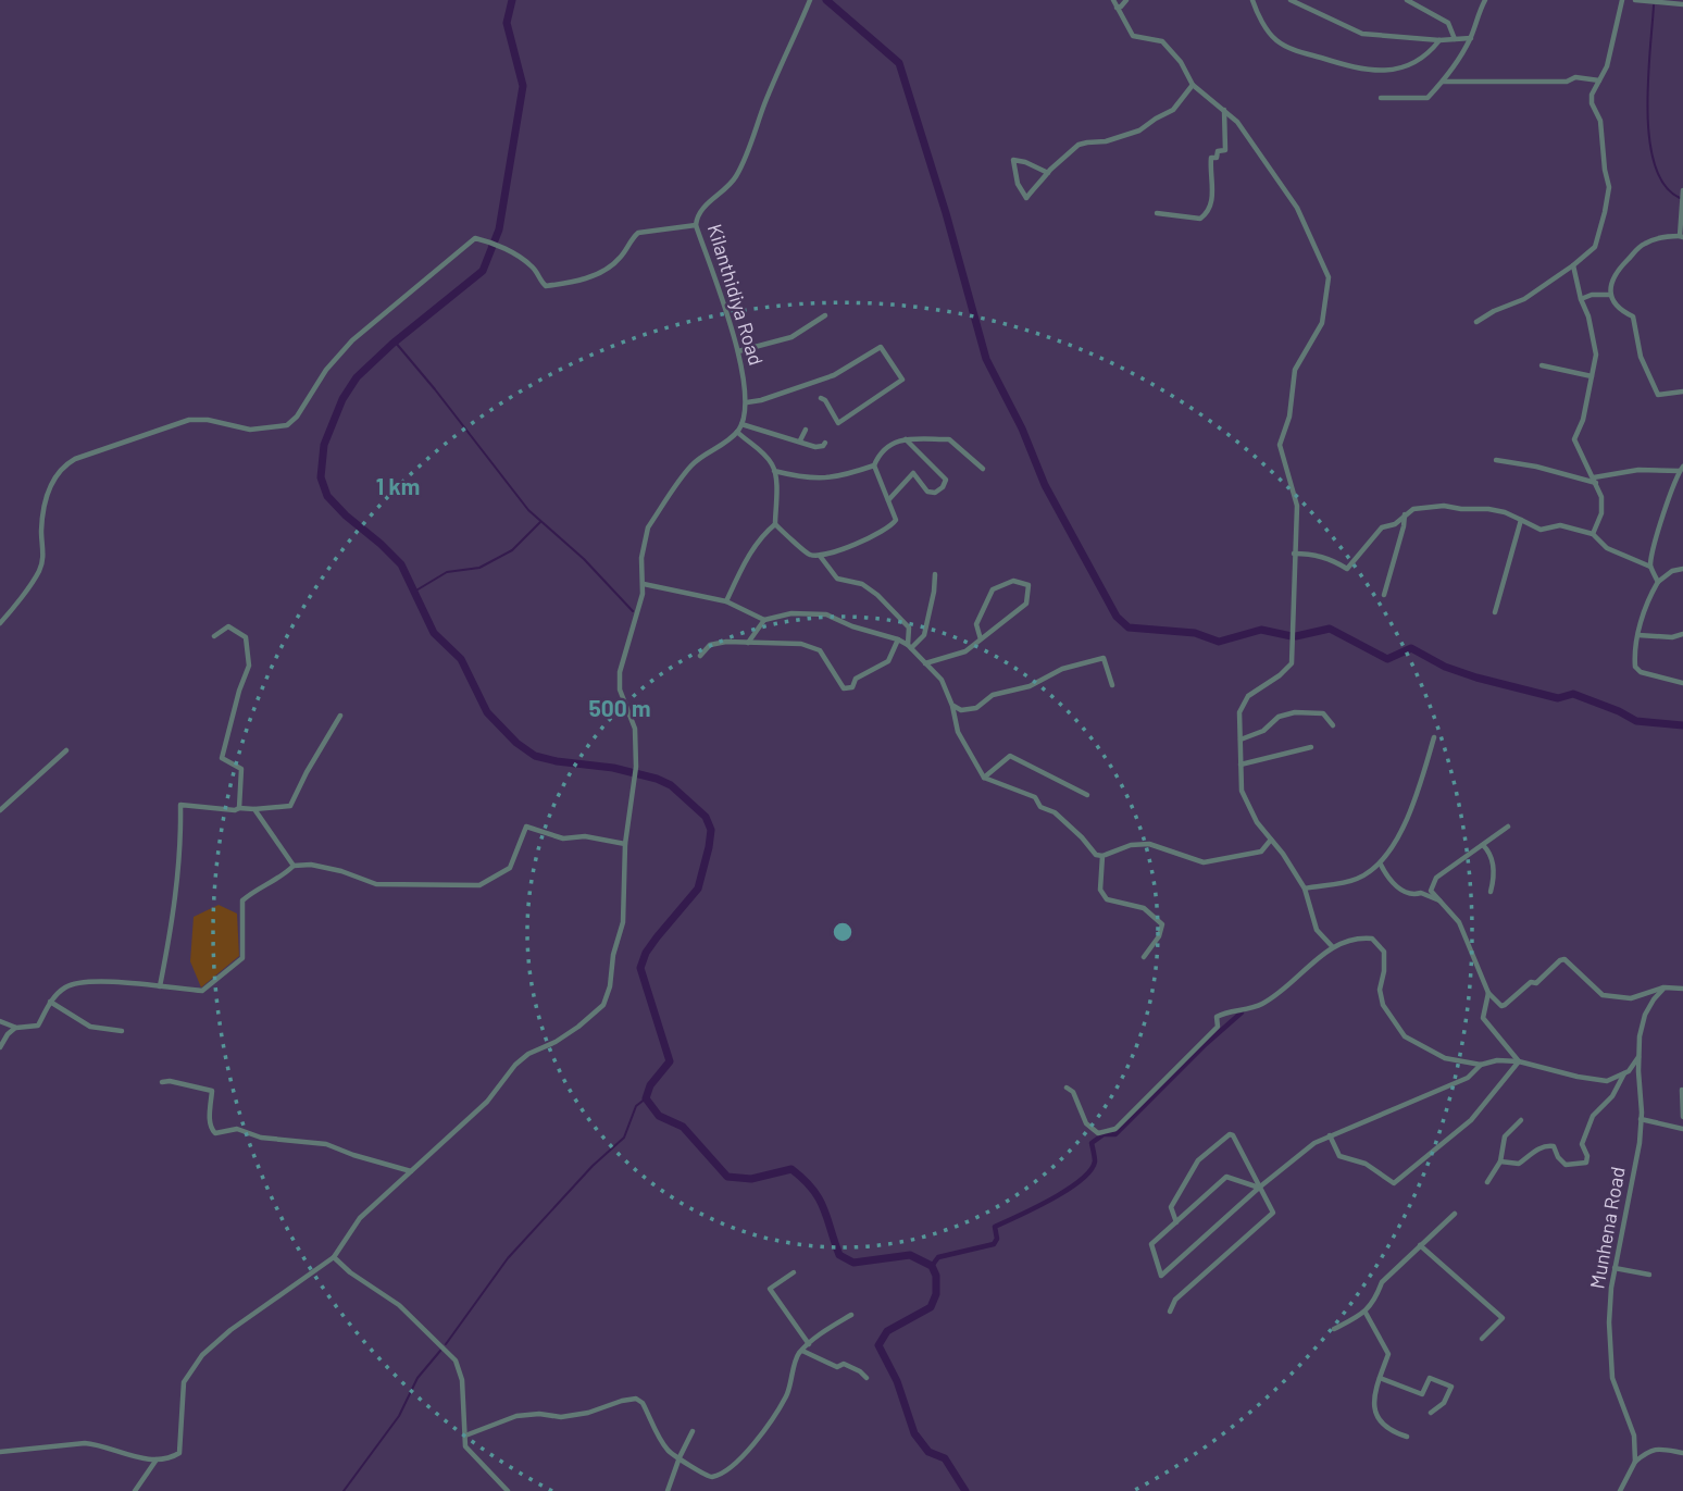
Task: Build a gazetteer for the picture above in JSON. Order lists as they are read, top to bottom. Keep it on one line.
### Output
{"streets":{"street":["Kilanthidiya Road","Munhena Road"]},"rings":["1 km","500 m"]}
